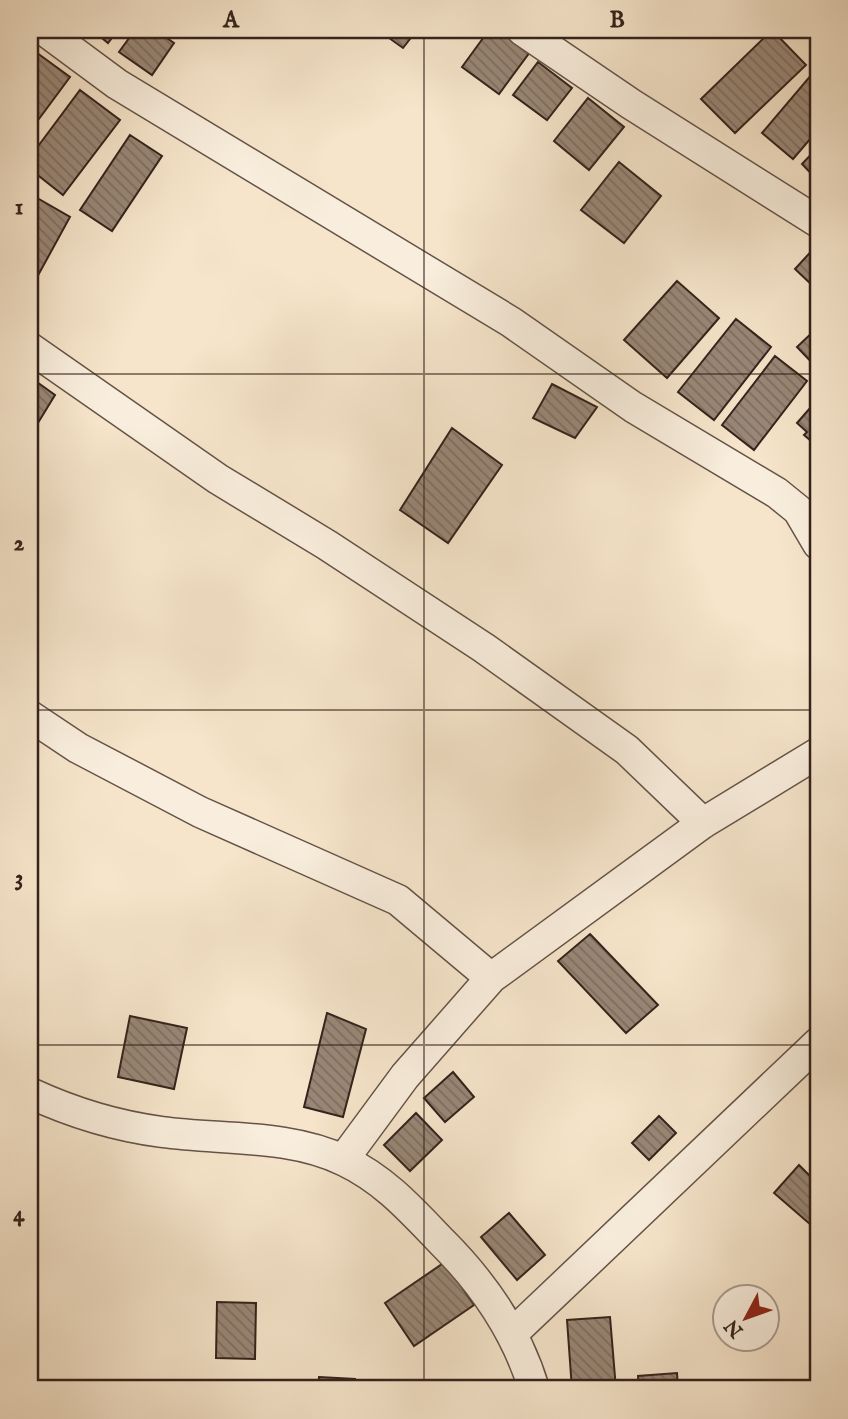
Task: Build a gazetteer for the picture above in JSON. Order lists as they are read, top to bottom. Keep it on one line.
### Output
{"north":"bottom left","grid":{"columns":["A","B"],"rows":["1","2","3","4"]}}
